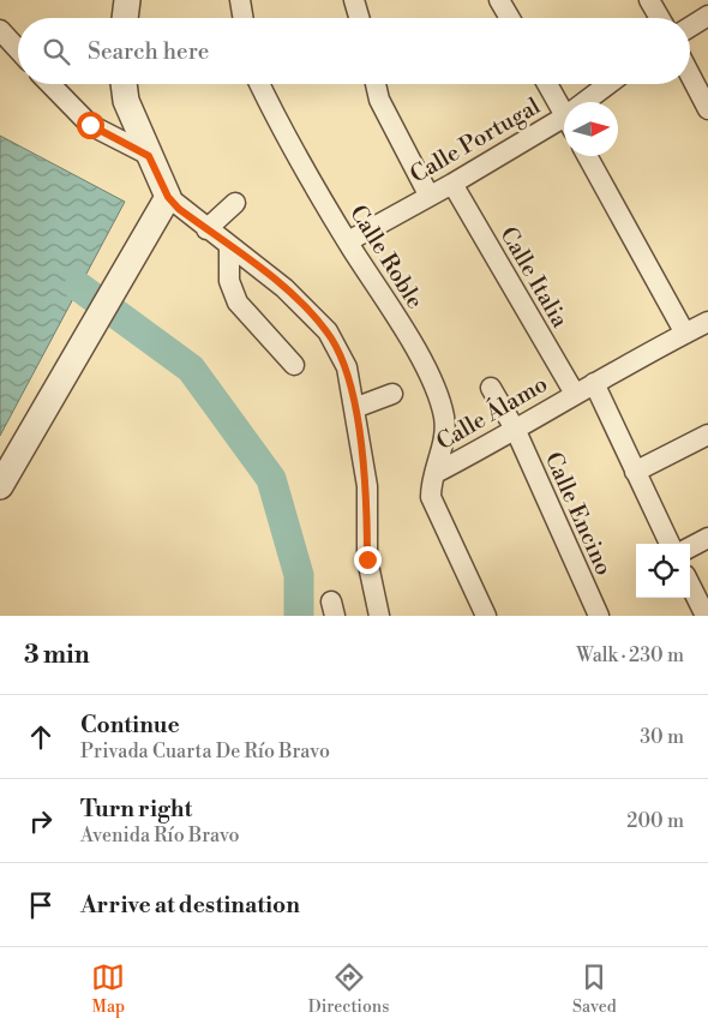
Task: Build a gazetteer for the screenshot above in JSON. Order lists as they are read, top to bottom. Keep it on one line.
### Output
{"streets":{"street":["Calle Portugal","Calle Roble","Calle Italia","Calle Álamo","Calle Encino"]},"crossings":[["Calle Portugal","Calle Roble"],["Calle Portugal","Calle Italia"],["Calle Roble","Calle Álamo"],["Calle Italia","Calle Álamo"],["Calle Álamo","Calle Encino"]],"north":"right","page":{"search":"Search here","heading":["3 min","Walk · 230 m"],"list":[["Continue","Privada Cuarta De Río Bravo","30 m"],["Turn right","Avenida Río Bravo","200 m"],"Arrive at destination"],"nav":["Map","Directions","Saved"]}}
